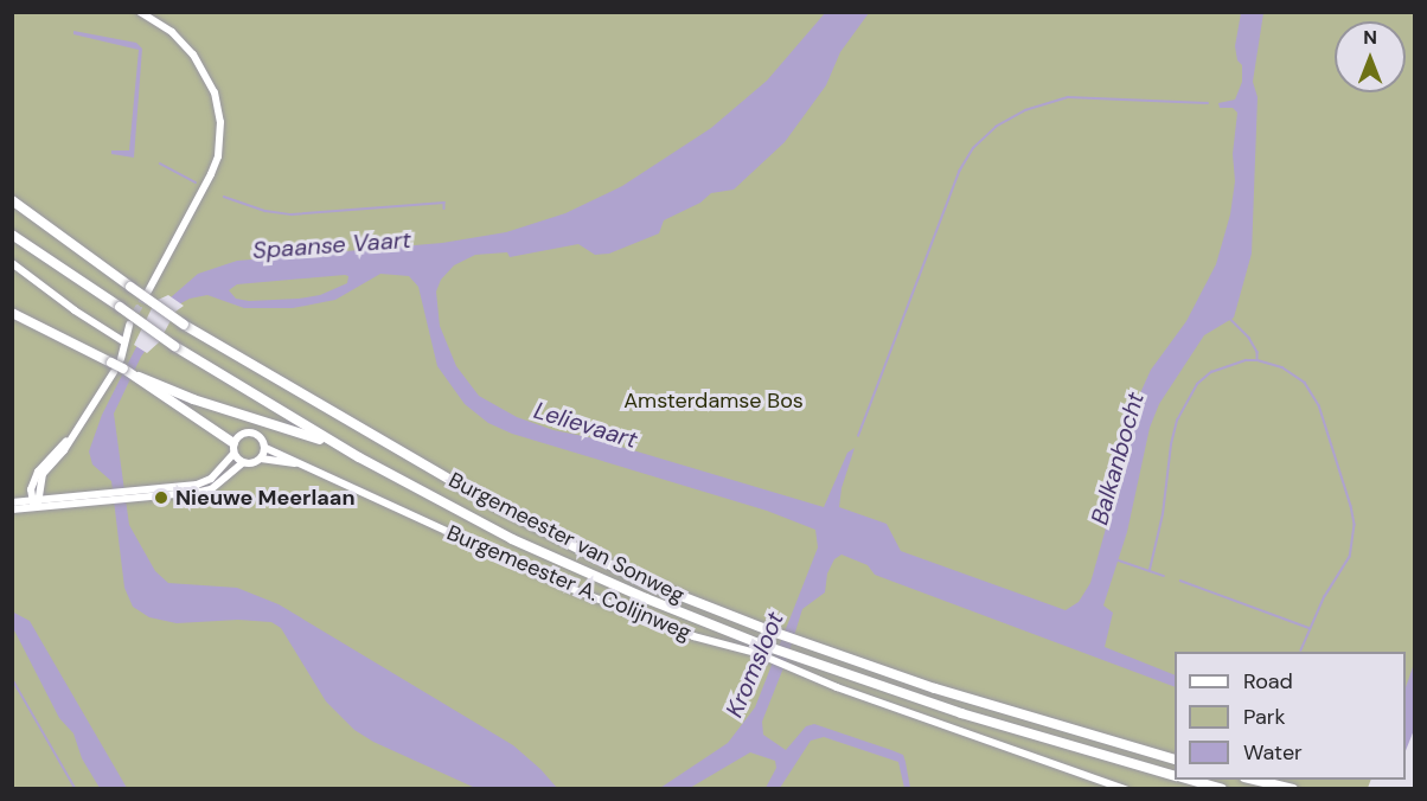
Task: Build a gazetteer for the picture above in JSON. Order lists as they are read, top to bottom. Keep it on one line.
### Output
{"streets":{"highway":["Burgemeester van Sonweg"],"street":["Burgemeester A. Colijnweg"]},"crossings":[["Burgemeester van Sonweg","Burgemeester A. Colijnweg"]],"water":["Spaanse Vaart","Lelievaart","Balkanbocht","Kromsloot"],"parks":["Amsterdamse Bos"],"places":["Nieuwe Meerlaan"],"legend":["Road","Park","Water"],"north":"top"}
